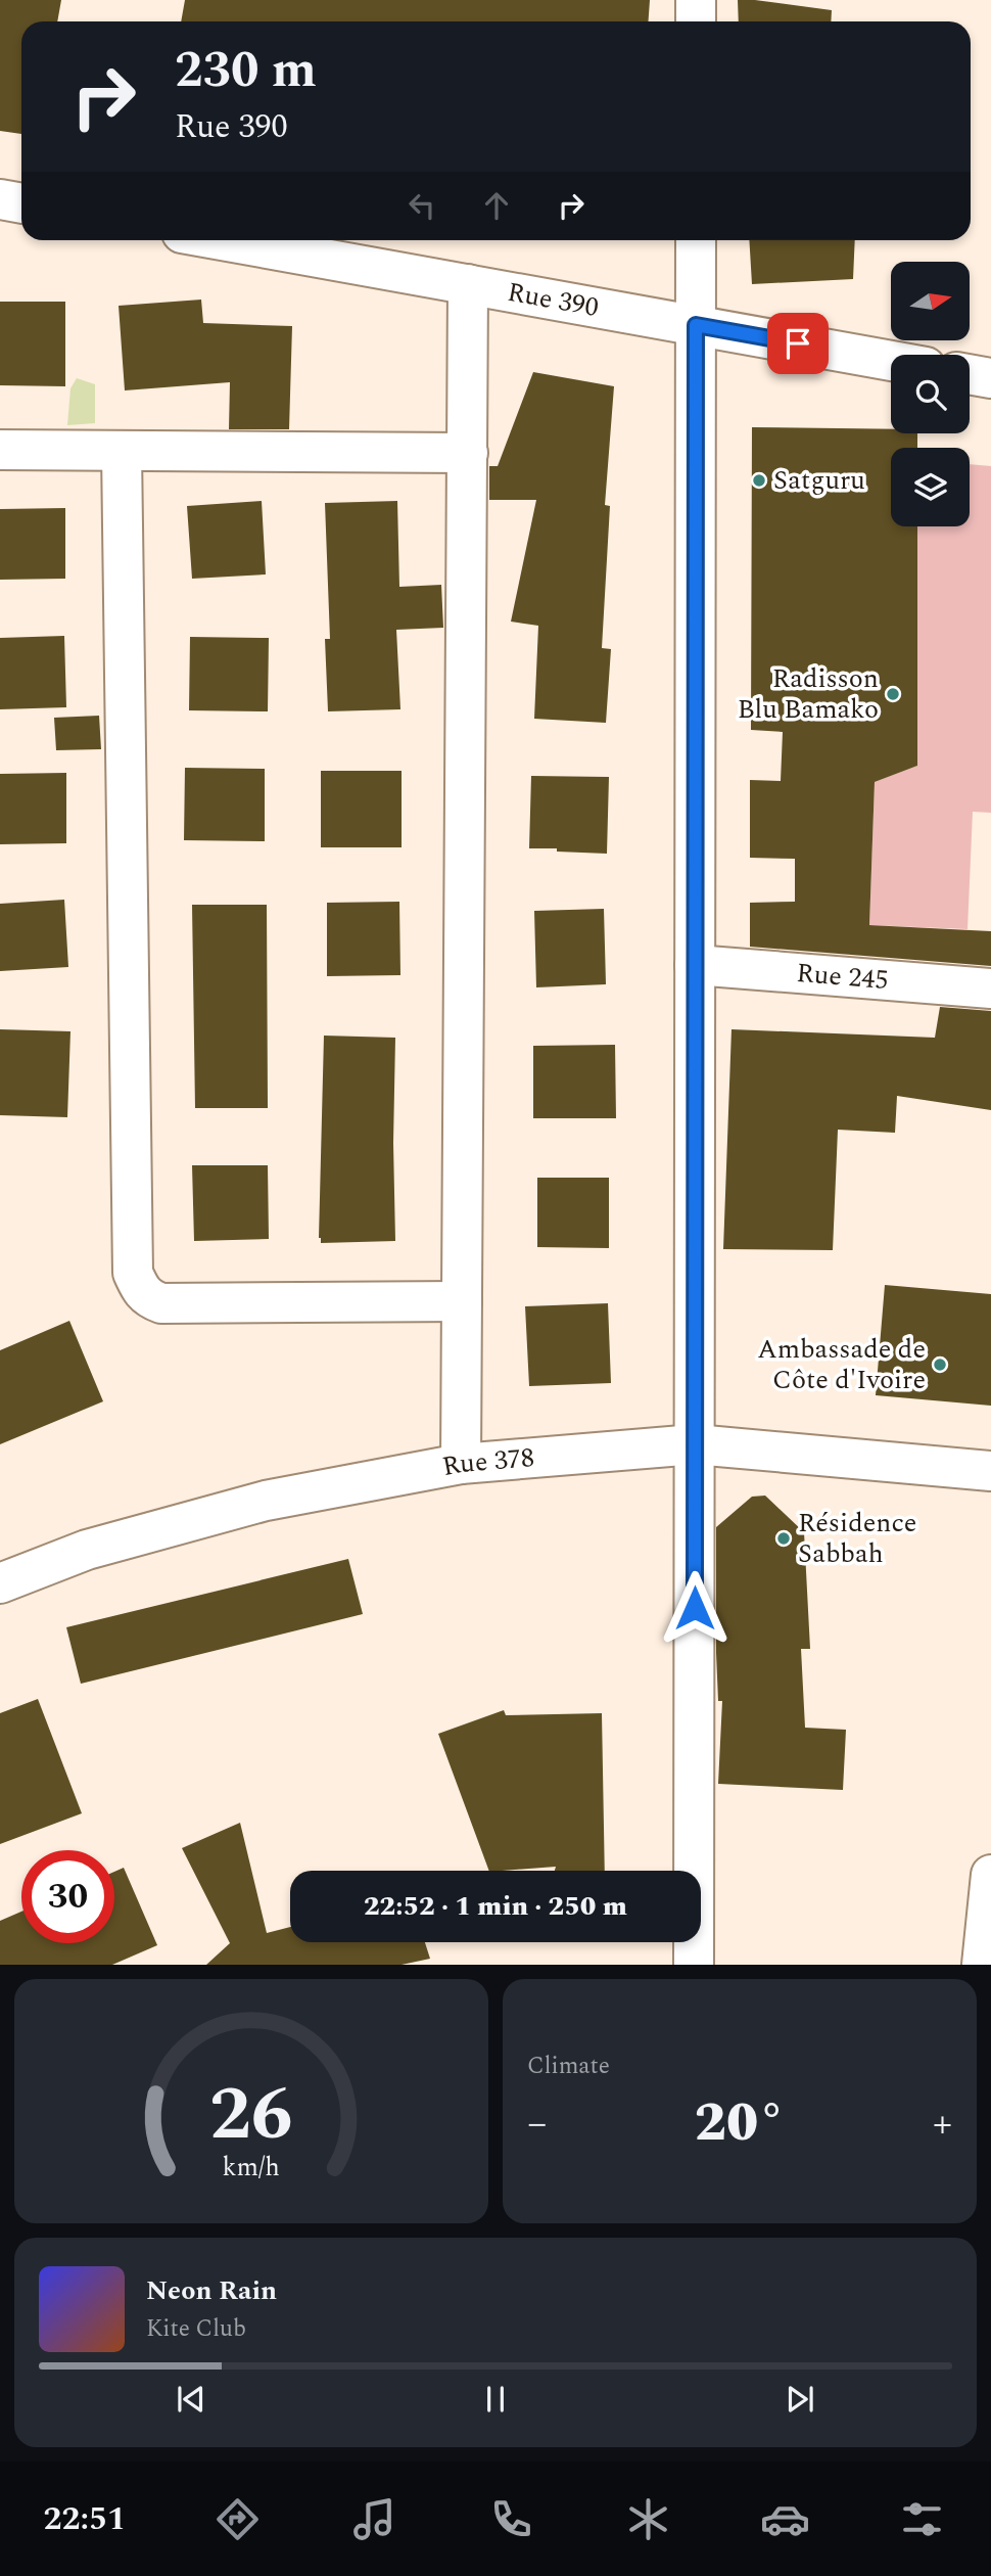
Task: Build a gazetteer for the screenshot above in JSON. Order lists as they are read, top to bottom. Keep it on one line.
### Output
{"streets":{"street":["Rue 390","Rue 245","Rue 378"]},"places":["Satguru","Radisson Blu Bamako","Ambassade de Côte d'Ivoire","Résidence Sabbah"],"north":"right","page":{"turn":["230 m","Rue 390"],"limit":"30","trip":"22:52 · 1 min · 250 m","tile":"Climate","heat":["−","20°","+"],"song":["Neon Rain","Kite Club"],"tabs":"22:51","gauge":["26","km/h"]}}
